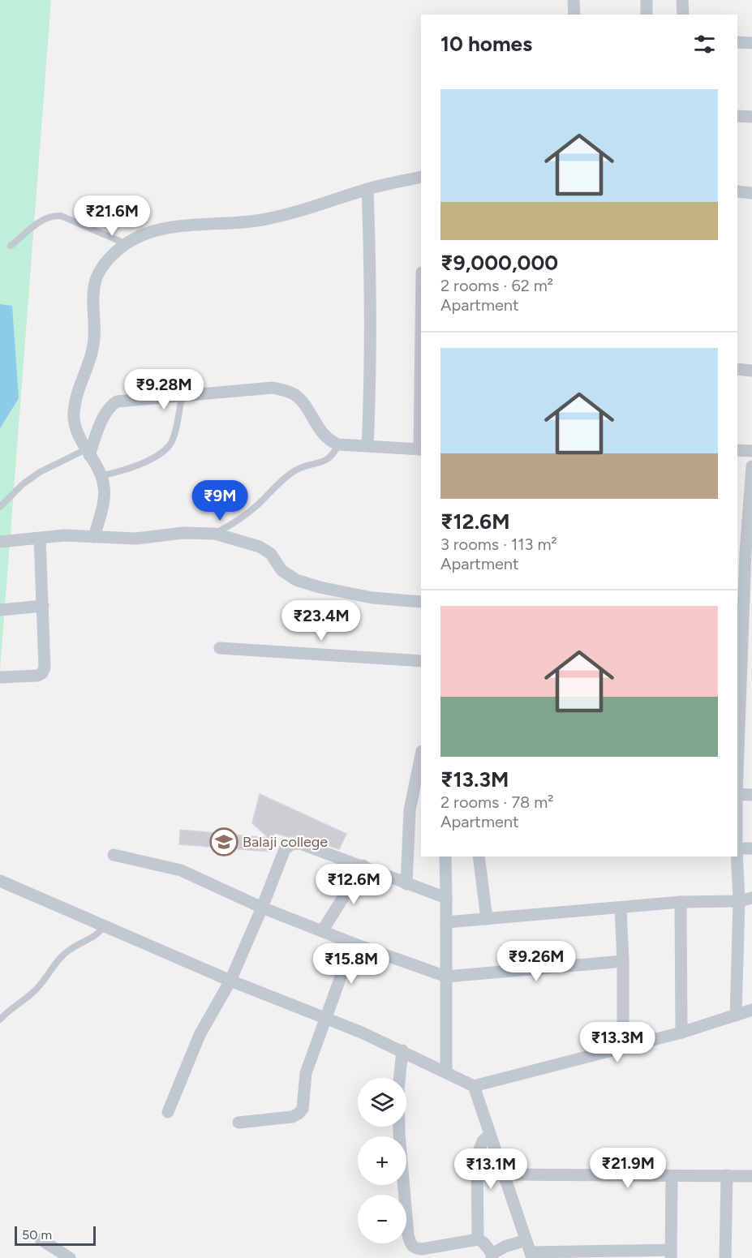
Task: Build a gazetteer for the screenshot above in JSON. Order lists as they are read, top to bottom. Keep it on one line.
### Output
{"places":{"school or university":["Balaji college"]},"scale_bar":"50 m","page":{"heading":"10 homes","list":[{"name":"₹9,000,000","note":"2 rooms · 62 m² · Apartment"},{"name":"₹12.6M","note":"3 rooms · 113 m² · Apartment"},{"name":"₹13.3M","note":"2 rooms · 78 m² · Apartment"}],"price":["₹21.6M","₹9.28M","₹9M","₹23.4M","₹12.6M","₹9.26M","₹15.8M","₹13.3M","₹21.9M","₹13.1M"],"map_buttons":["+","−"],"scale":"50 m"}}
